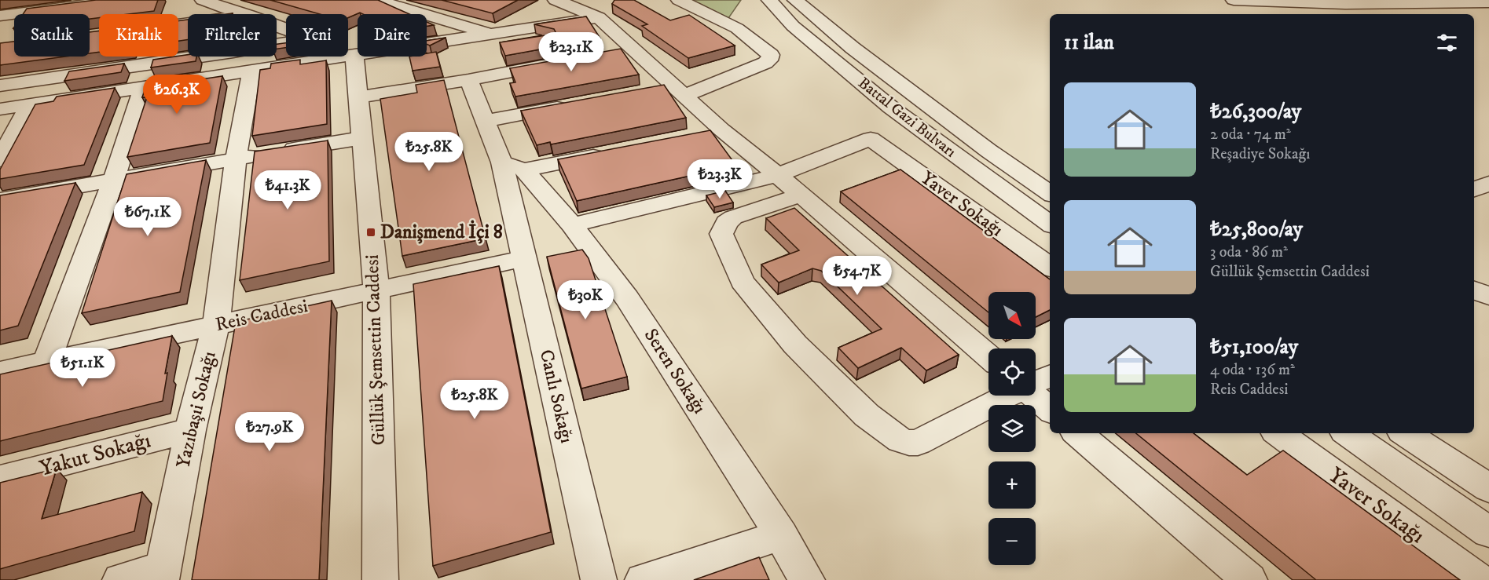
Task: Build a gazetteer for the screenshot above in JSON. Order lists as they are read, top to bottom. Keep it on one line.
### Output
{"streets":{"street":["Battal Gazi Bulvarı","Yaver Sokağı","Reis Caddesi","Güllük Şemsettin Caddesi","Seren Sokağı","Canlı Sokağı","Yazıbaşıi Sokağı","Yakut Sokağı"]},"crossings":[["Reis Caddesi","Güllük Şemsettin Caddesi"],["Reis Caddesi","Canlı Sokağı"],["Reis Caddesi","Yazıbaşıi Sokağı"],["Seren Sokağı","Canlı Sokağı"],["Yazıbaşıi Sokağı","Yakut Sokağı"]],"places":{"transit":["Danişmend İçi 8"]},"north":"bottom right","page":{"chip":["Satılık","Kiralık","Filtreler","Yeni","Daire"],"heading":"11 ilan","price":["₺23.1K","₺26.3K","₺25.8K","₺23.3K","₺41.3K","₺67.1K","₺54.7K","₺30K","₺51.1K","₺25.8K","₺27.9K"],"list":[{"name":"₺26,300/ay","note":"2 oda · 74 m² · Reşadiye Sokağı"},{"name":"₺25,800/ay","note":"3 oda · 86 m² · Güllük Şemsettin Caddesi"},{"name":"₺51,100/ay","note":"4 oda · 136 m² · Reis Caddesi"}],"map_buttons":["+","−"]}}
